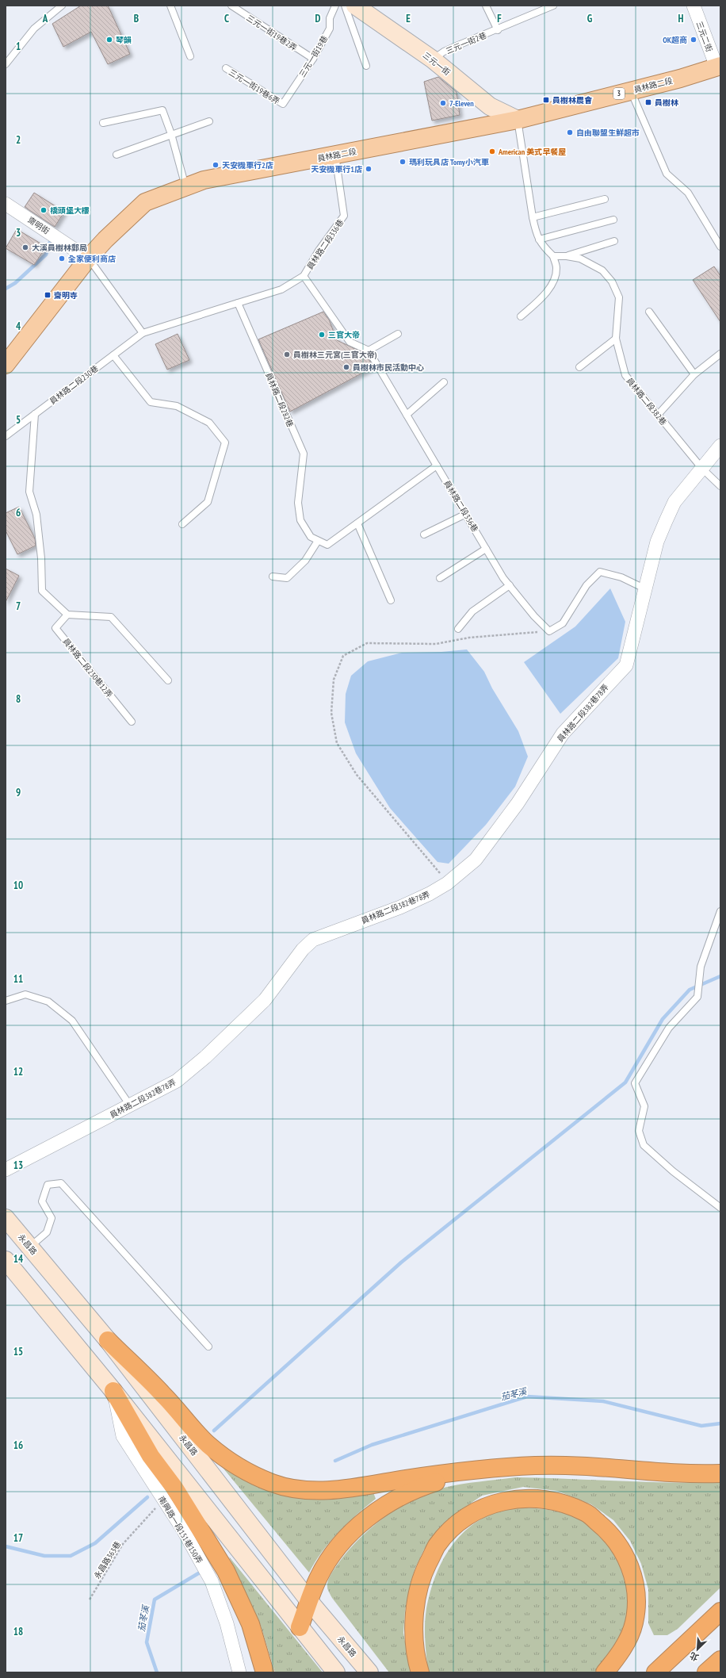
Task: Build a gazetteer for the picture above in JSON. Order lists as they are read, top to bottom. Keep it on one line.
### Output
{"streets":{"main road":["三元一街","員林路二段","3","永昌路"],"street":["三元二街","齋明街","員林路二段382巷78弄","南興路一段151巷150弄"],"lane":["三元一街19巷2弄","三元一街2巷","三元一街19巷","三元一街19巷6弄","員林路二段336巷","員林路二段230巷","員林路二段282巷","員林路二段382巷","員林路二段230巷12弄"],"path":["永昌路363巷"]},"crossings":[["三元一街19巷2弄","三元一街19巷"],["三元二街","員林路二段"],["三元一街2巷","三元一街"],["三元一街19巷","三元一街19巷6弄"],["三元一街","員林路二段"],["員林路二段","齋明街"],["員林路二段","員林路二段336巷"],["員林路二段336巷","員林路二段282巷"],["員林路二段382巷","員林路二段382巷78弄"],["南興路一段151巷150弄","永昌路363巷"]],"water":["茄苳溪"],"places":{"other":["琴韻","OK超商","7-Eleven","自由聯盟生鮮超市","American 美式早餐屋","瑪利玩具店 Tomy小汽車","天安機車行2店","天安機車行1店","橋頭堡大樓","大溪員樹林郵局","全家便利商店","三官大帝","員樹林三元宮(三官大帝)","員樹林市民活動中心"],"transit":["員樹林農會","員樹林","齋明寺"]},"north":"bottom left","grid":{"columns":["A","B","C","D","E","F","G","H"],"rows":["1","2","3","4","5","6","7","8","9","10","11","12","13","14","15","16","17","18"]}}
